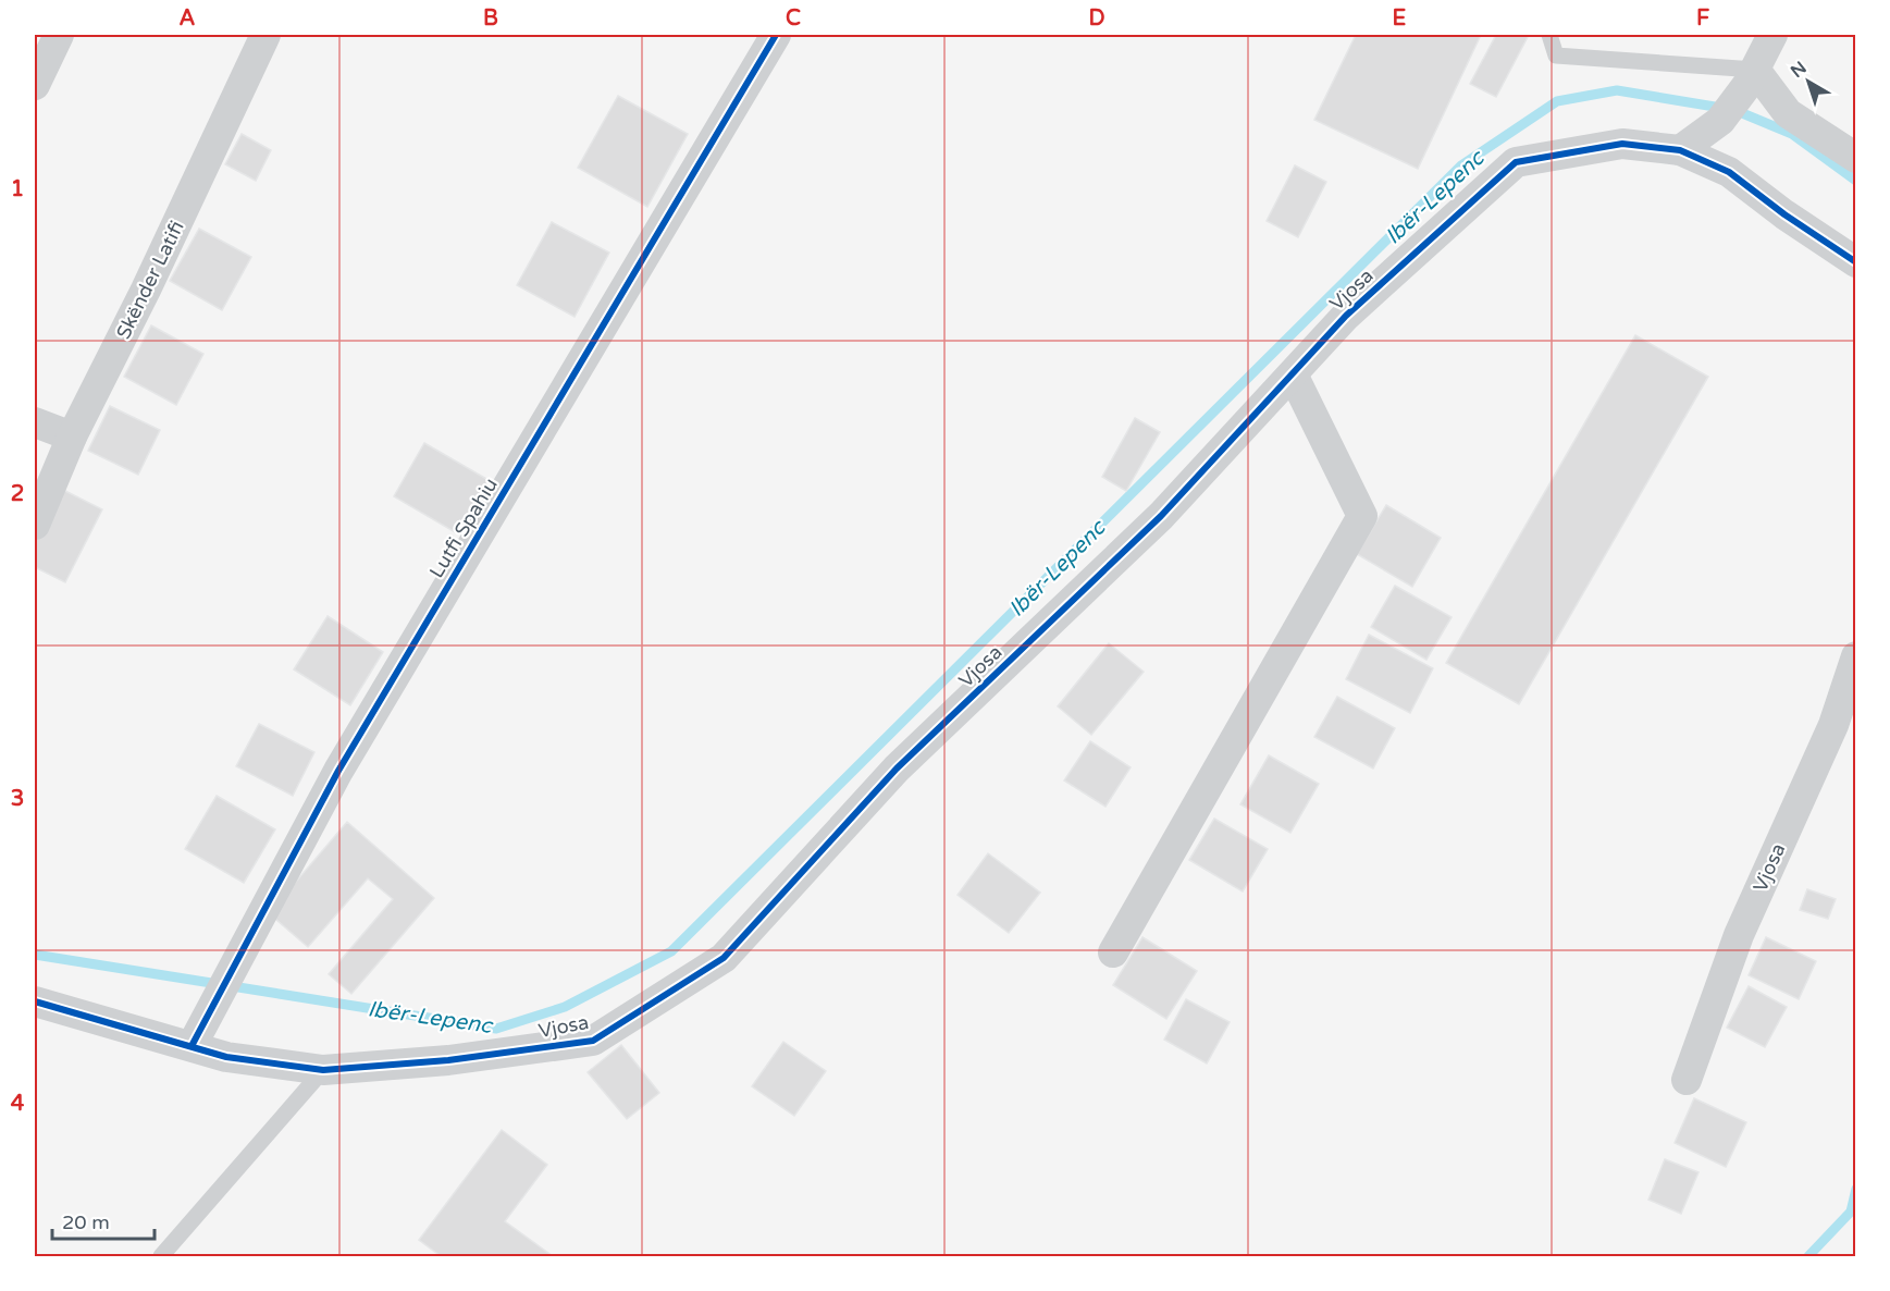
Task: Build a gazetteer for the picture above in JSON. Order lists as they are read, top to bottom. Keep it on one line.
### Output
{"streets":{"street":["Skënder Latifi","Vjosa","Lutfi Spahiu"]},"crossings":[["Vjosa","Lutfi Spahiu"]],"water":["Ibër-Lepenc"],"scale_bar":"20 m","north":"top left","grid":{"columns":["A","B","C","D","E","F"],"rows":["1","2","3","4"]}}
